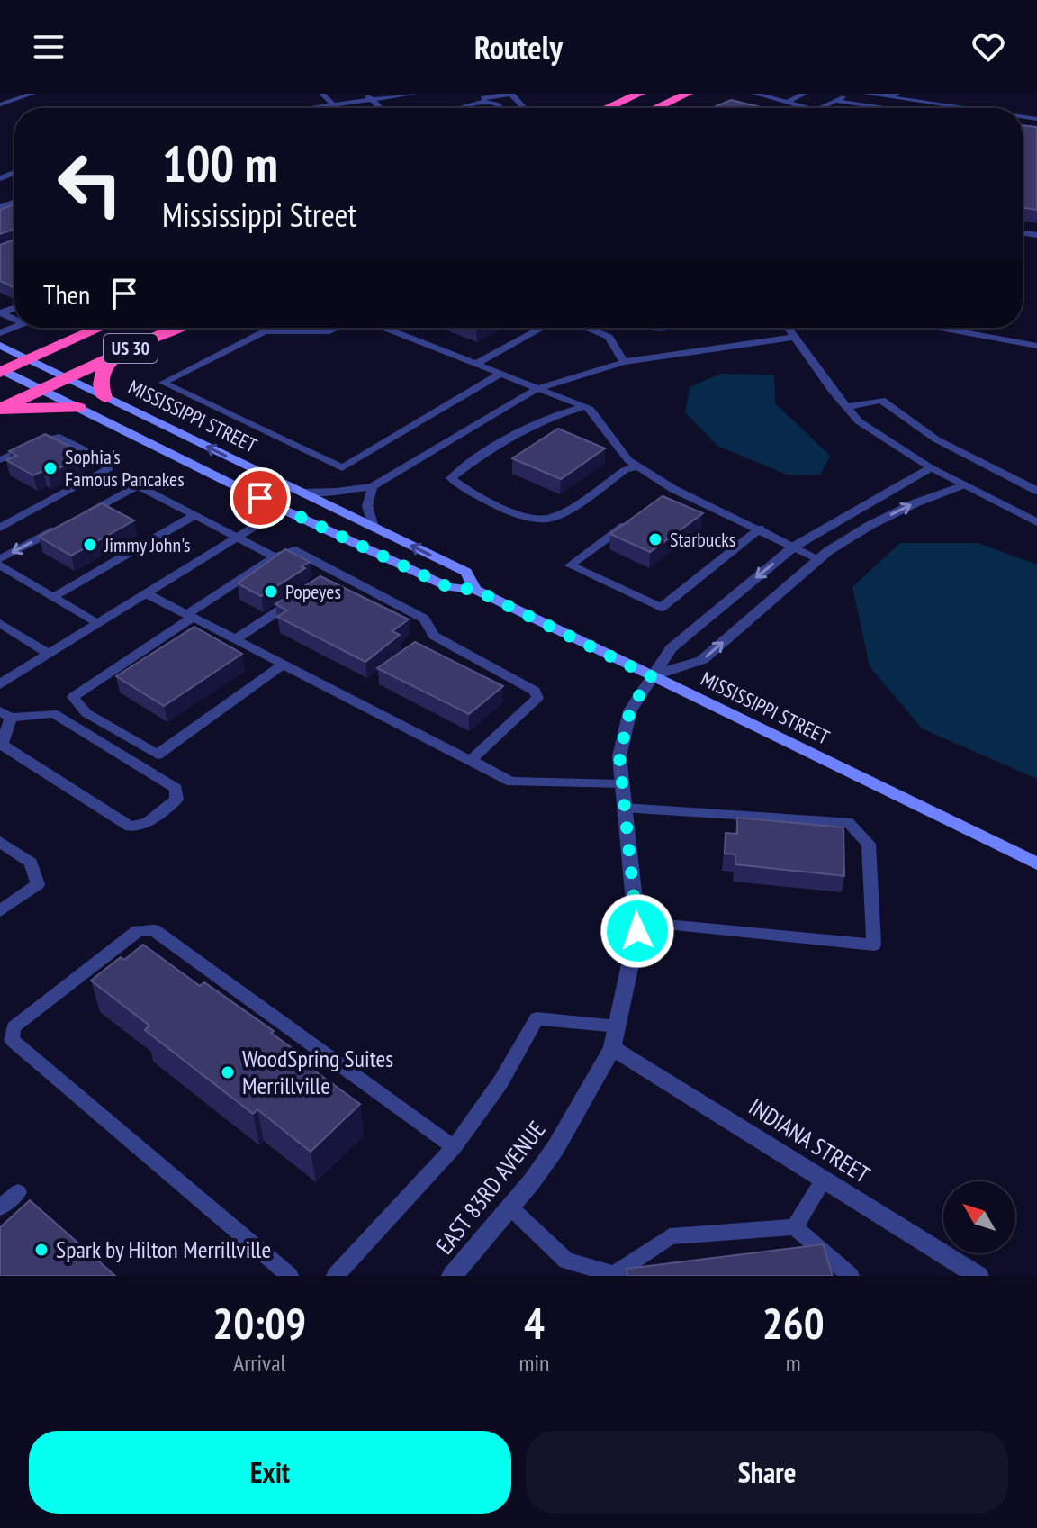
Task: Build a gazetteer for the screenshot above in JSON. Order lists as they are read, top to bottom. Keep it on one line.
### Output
{"streets":{"highway":["US 30"],"street":["MISSISSIPPI STREET","INDIANA STREET","EAST 83RD AVENUE"]},"crossings":[["US 30","MISSISSIPPI STREET"],["MISSISSIPPI STREET","EAST 83RD AVENUE"],["INDIANA STREET","EAST 83RD AVENUE"]],"places":["Sophia's Famous Pancakes","Starbucks","Jimmy John's","Popeyes","WoodSpring Suites Merrillville","Spark by Hilton Merrillville"],"north":"top left","page":{"header":"Routely","turn":["100 m","Mississippi Street"],"then":"Then","eta":["20:09","Arrival","4","min","260","m"],"buttons":["Exit","Share"]}}
